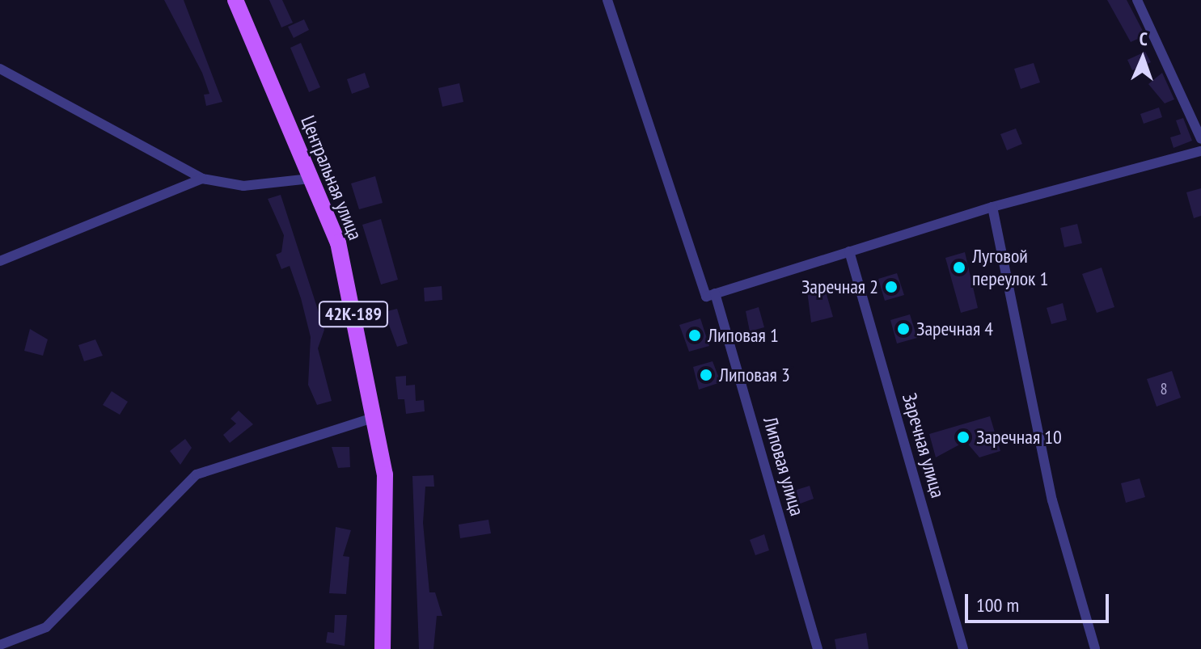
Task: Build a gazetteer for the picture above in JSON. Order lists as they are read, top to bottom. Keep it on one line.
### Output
{"streets":{"main road":["Центральная улица","42К-189"],"street":["Заречная улица","Липовая улица"]},"places":["Луговой переулок 1","Заречная 2","Заречная 4","Липовая 1","Липовая 3","Заречная 10"],"house_numbers":["8"],"scale_bar":"100 m","north":"top"}
